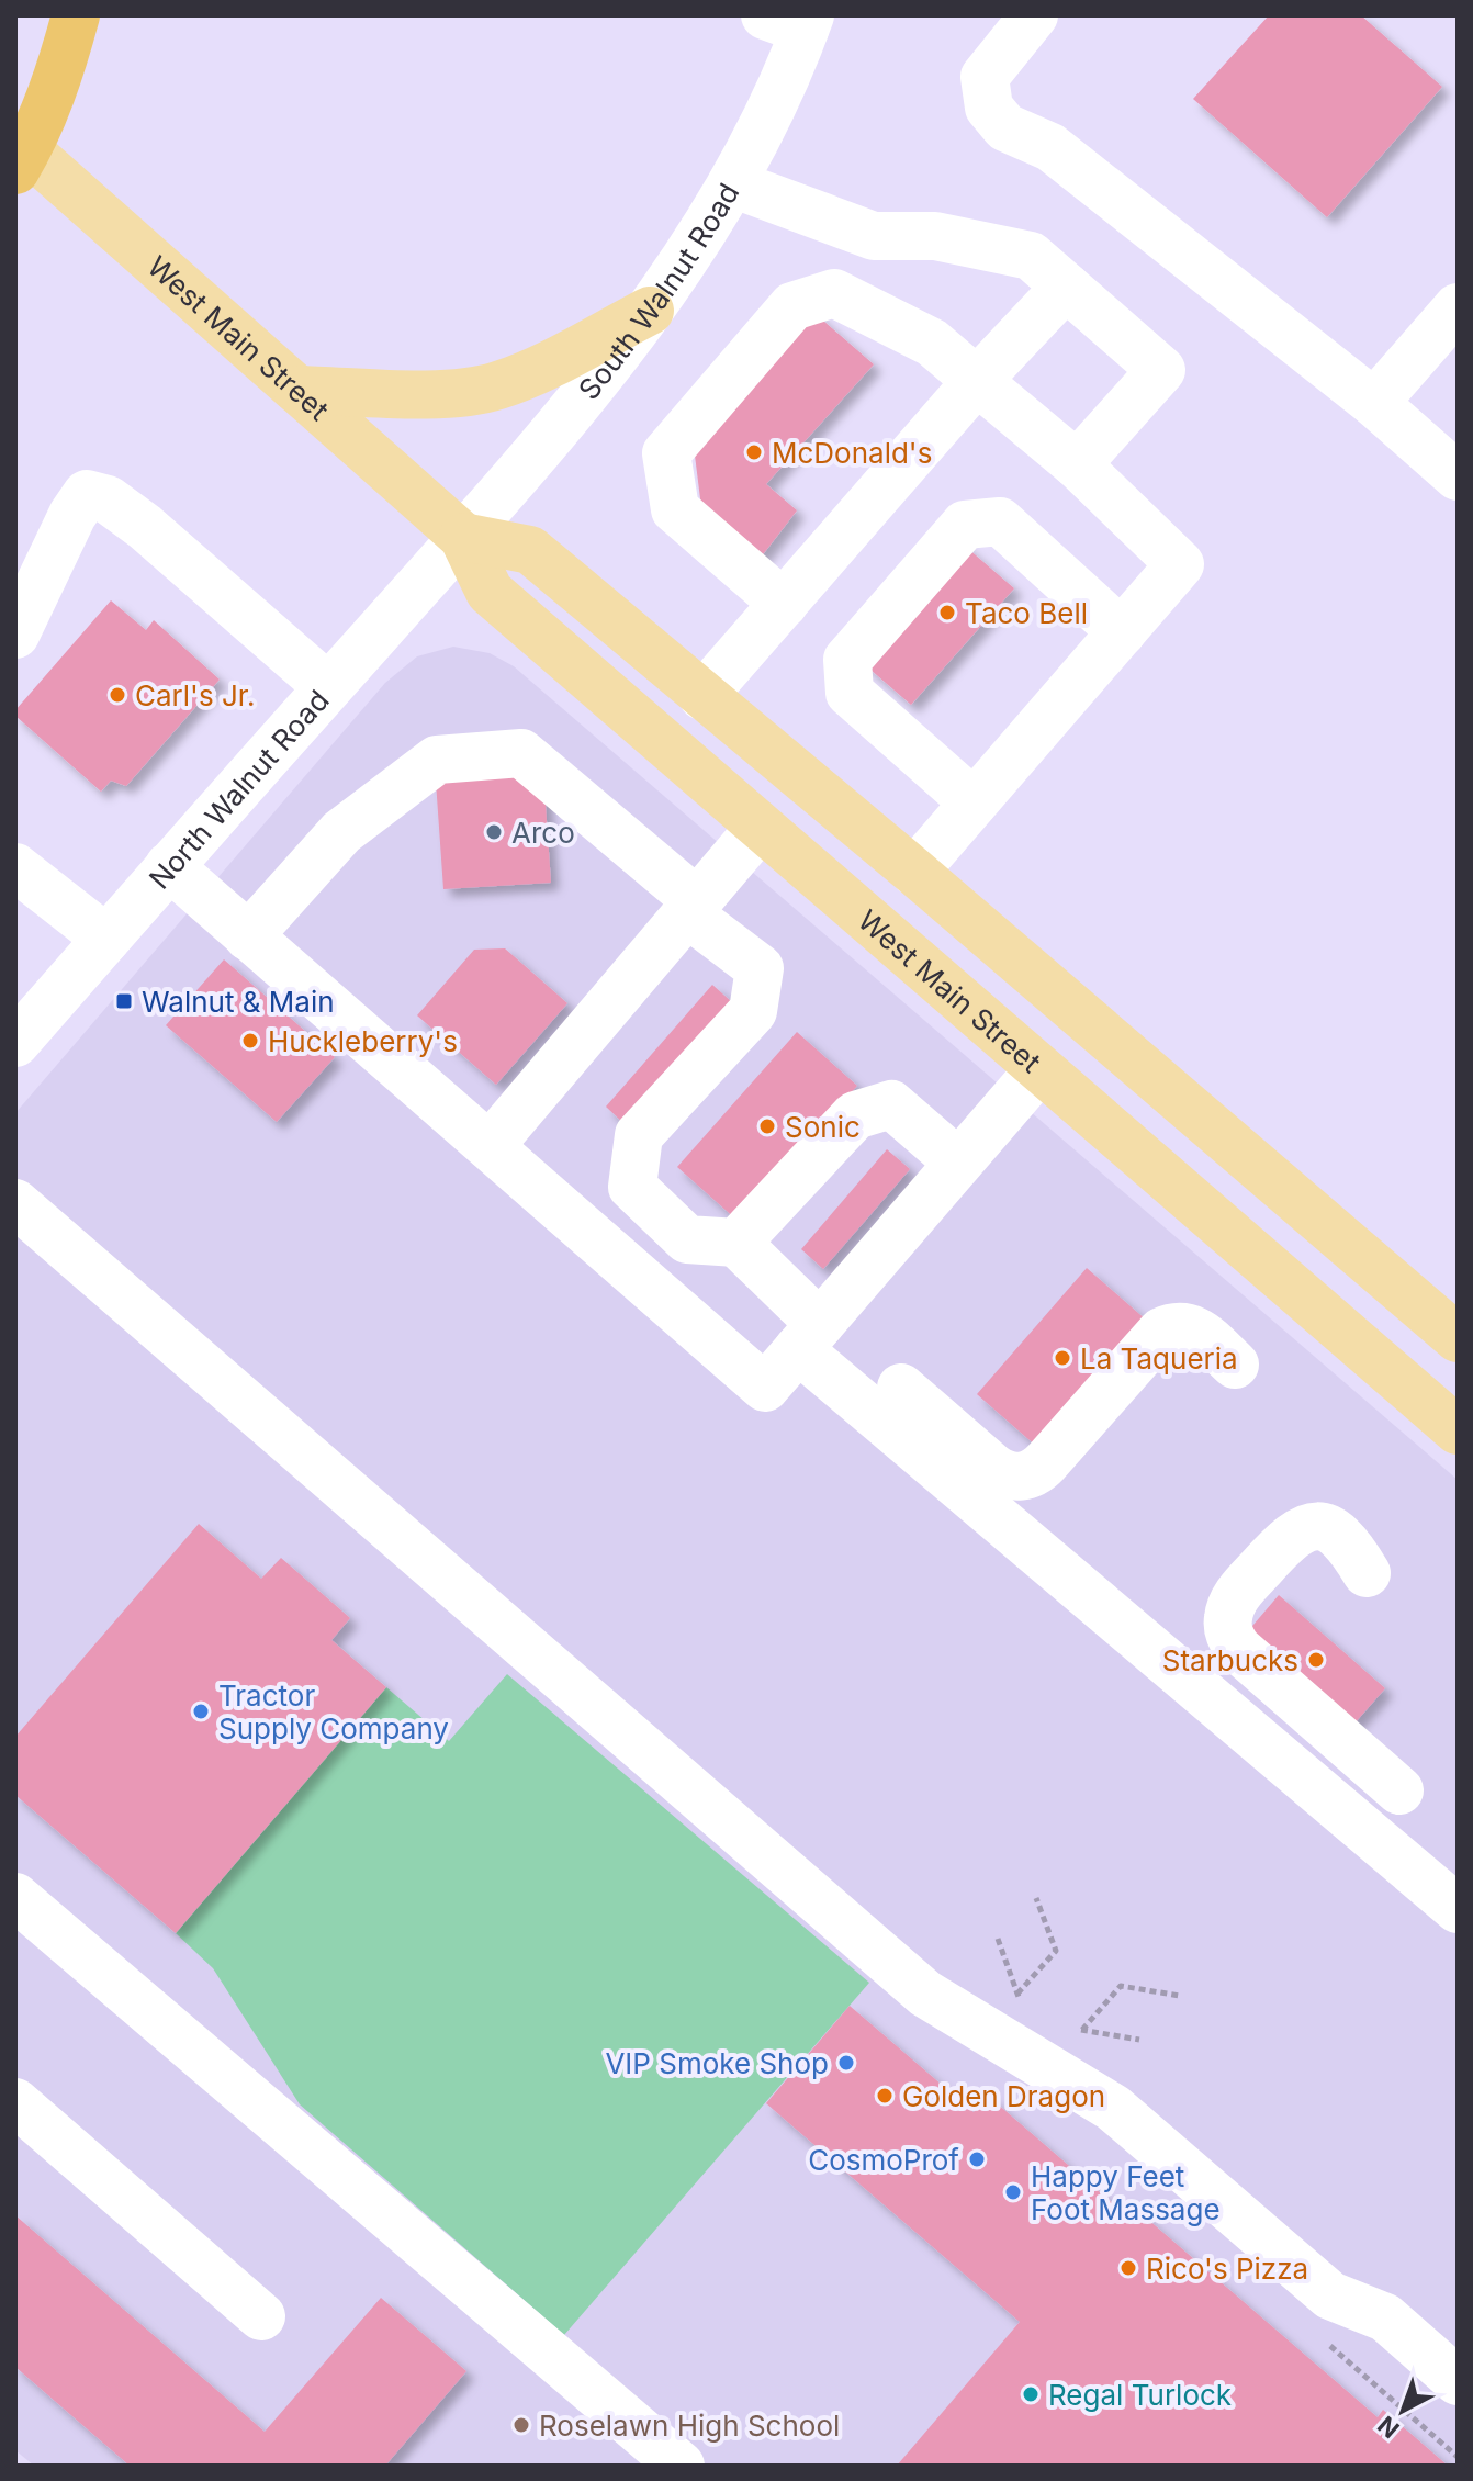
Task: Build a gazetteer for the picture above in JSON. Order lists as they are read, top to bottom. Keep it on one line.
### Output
{"streets":{"main road":["West Main Street"],"street":["South Walnut Road","North Walnut Road"]},"crossings":[["South Walnut Road","West Main Street"],["South Walnut Road","North Walnut Road"],["West Main Street","North Walnut Road"]],"places":{"other":["McDonald's","Taco Bell","Carl's Jr.","Arco","Huckleberry's","Sonic","La Taqueria","Starbucks","Tractor Supply Company","VIP Smoke Shop","Golden Dragon","CosmoProf","Happy Feet Foot Massage","Rico's Pizza","Regal Turlock","Roselawn High School"],"transit":["Walnut & Main"]},"north":"bottom left"}
